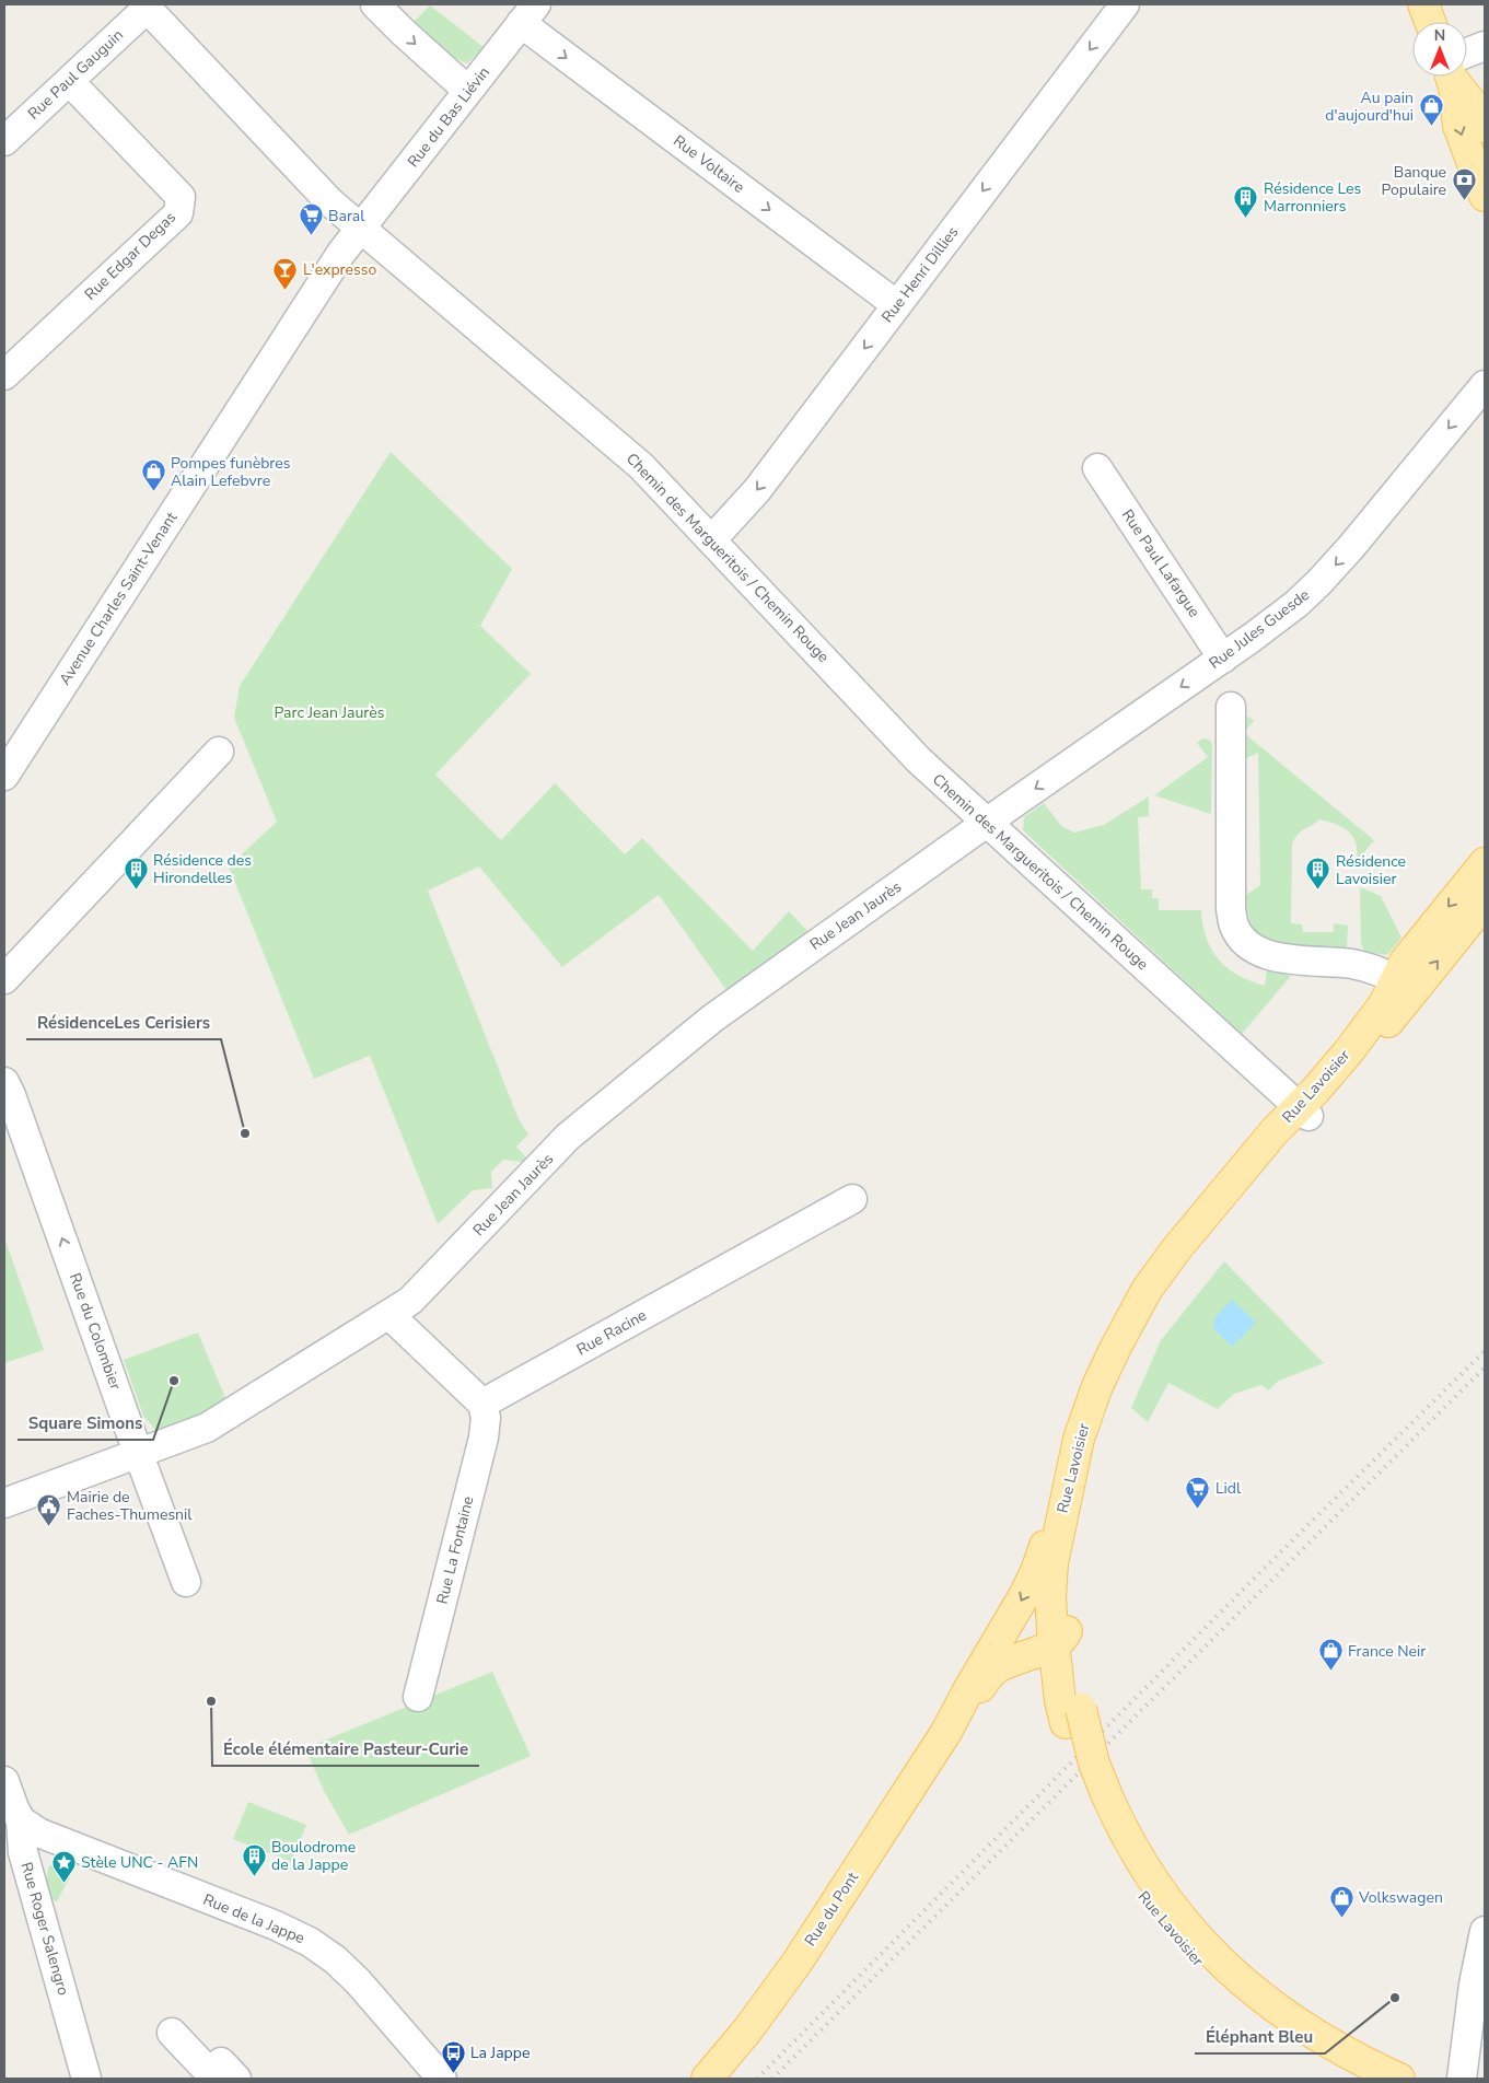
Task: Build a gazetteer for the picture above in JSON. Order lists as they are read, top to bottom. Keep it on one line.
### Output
{"streets":{"main road":["Rue Lavoisier","Rue du Pont"],"street":["Rue Paul Gauguin","Rue du Bas Liévin","Rue Voltaire","Rue Edgar Degas","Rue Henri Dillies","Chemin des Margueritois / Chemin Rouge","Rue Paul Lafargue","Avenue Charles Saint-Venant","Rue Jules Guesde","Rue Jean Jaurès","Rue du Colombier","Rue Racine","Rue La Fontaine","Rue de la Jappe","Rue Roger Salengro"]},"crossings":[["Rue Paul Gauguin","Rue Edgar Degas"],["Rue Paul Gauguin","Chemin des Margueritois / Chemin Rouge"],["Rue du Bas Liévin","Rue Voltaire"],["Rue du Bas Liévin","Chemin des Margueritois / Chemin Rouge"],["Rue du Bas Liévin","Avenue Charles Saint-Venant"],["Rue Voltaire","Rue Henri Dillies"],["Rue Henri Dillies","Chemin des Margueritois / Chemin Rouge"],["Chemin des Margueritois / Chemin Rouge","Avenue Charles Saint-Venant"],["Chemin des Margueritois / Chemin Rouge","Rue Jules Guesde"],["Chemin des Margueritois / Chemin Rouge","Rue Jean Jaurès"],["Chemin des Margueritois / Chemin Rouge","Rue Lavoisier"],["Rue Paul Lafargue","Rue Jules Guesde"],["Rue Jules Guesde","Rue Jean Jaurès"],["Rue Jean Jaurès","Rue du Colombier"],["Rue Lavoisier","Rue du Pont"],["Rue Racine","Rue La Fontaine"],["Rue de la Jappe","Rue Roger Salengro"]],"one_way":["Rue Voltaire","Rue Henri Dillies","Rue Jules Guesde","Rue du Colombier"],"parks":["Parc Jean Jaurès"],"places":{"shop":["Au pain d'aujourd'hui","Pompes funèbres Alain Lefebvre","France Neir","Volkswagen"],"bank":["Banque Populaire"],"building":["Résidence Les Marronniers","Résidence des Hirondelles","Résidence Lavoisier","Boulodrome de la Jappe"],"supermarket":["Baral","Lidl"],"bar":["L'expresso"],"other":["RésidenceLes Cerisiers","Square Simons","École élémentaire Pasteur-Curie","Éléphant Bleu"],"public building":["Mairie de Faches-Thumesnil"],"place":["Stèle UNC - AFN"],"bus stop":["La Jappe"]},"north":"top"}
